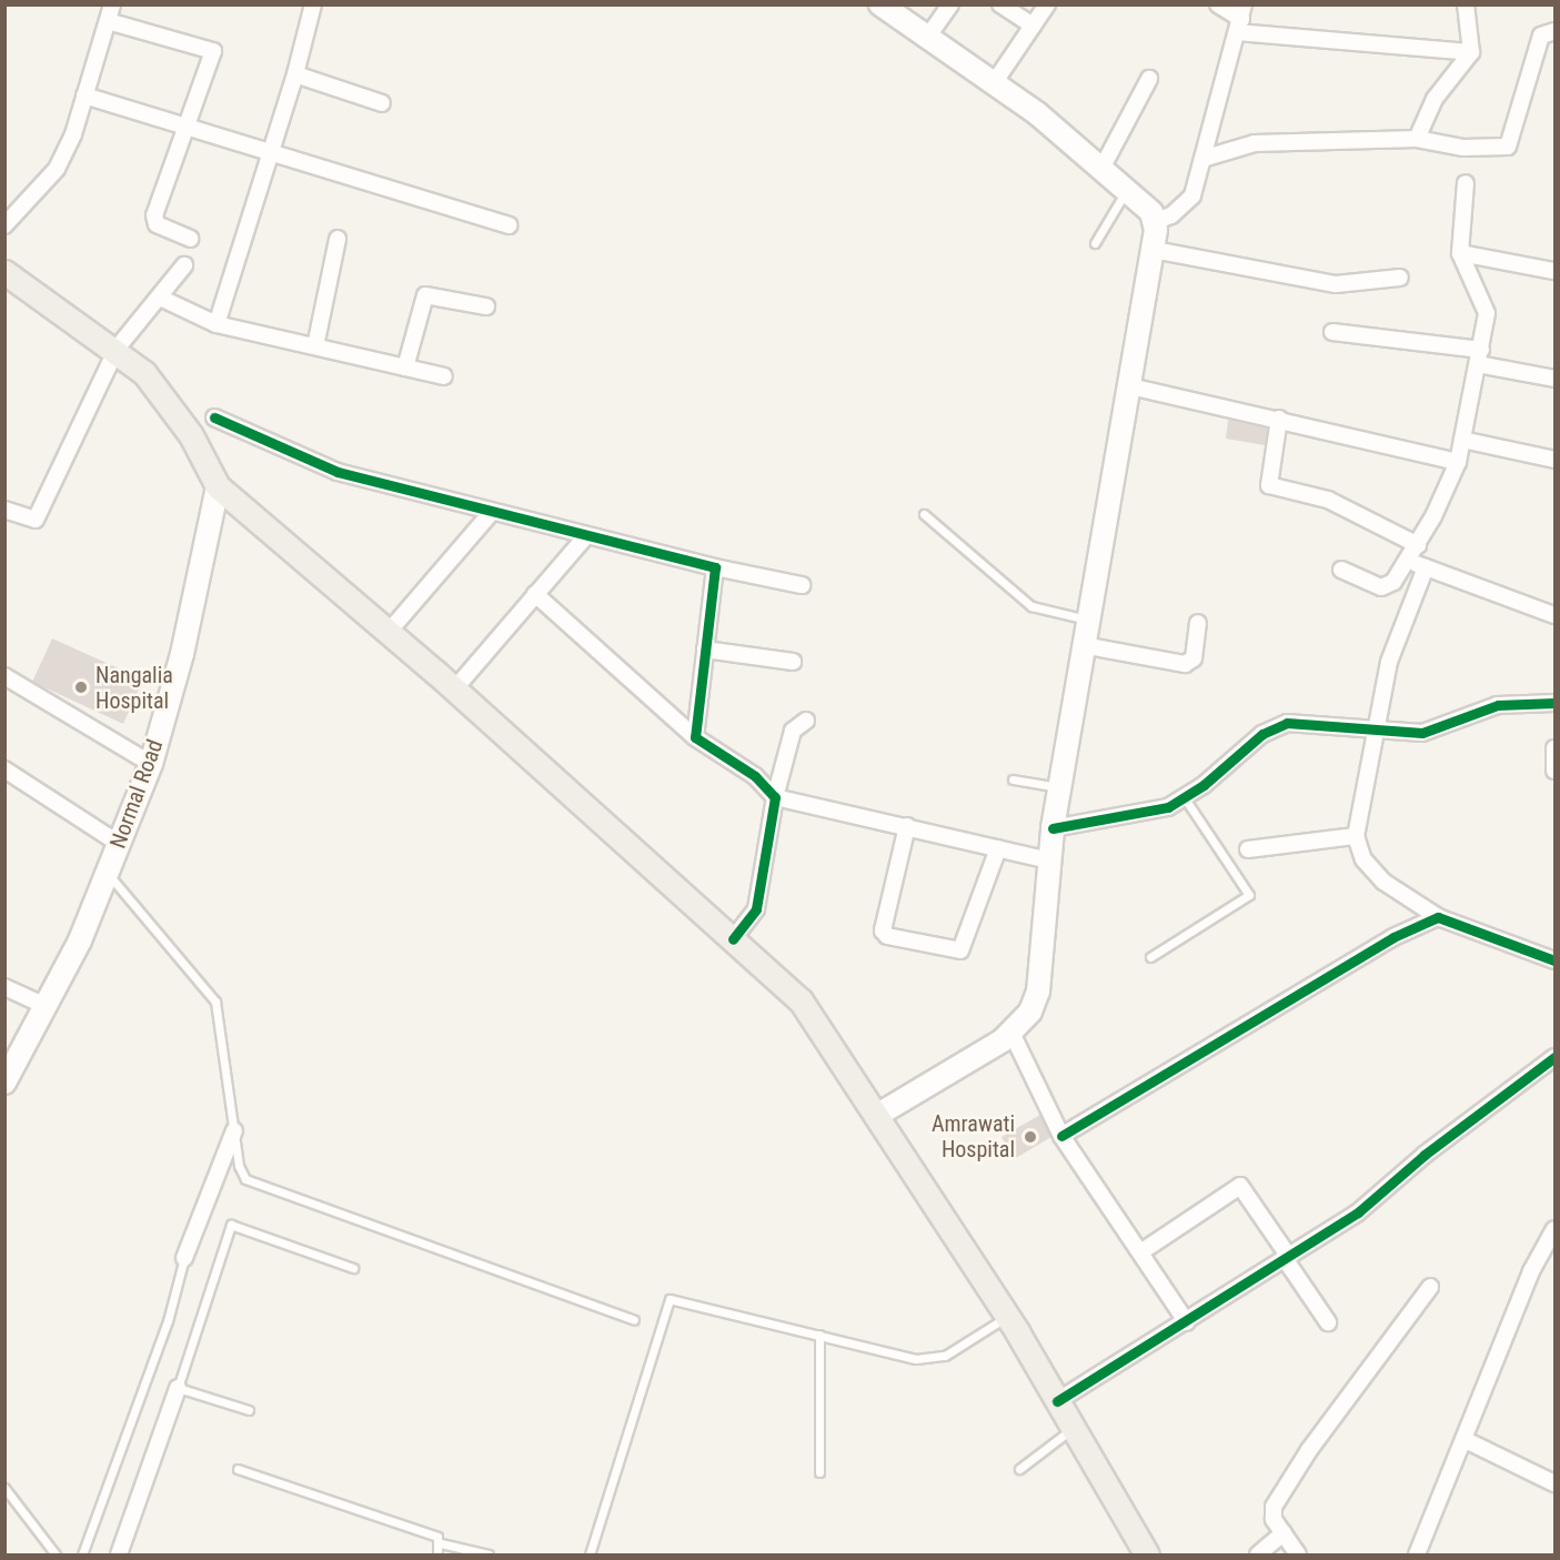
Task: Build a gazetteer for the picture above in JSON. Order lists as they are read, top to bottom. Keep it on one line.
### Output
{"streets":{"main road":["Normal Road"]},"places":["Nangalia Hospital","Amrawati Hospital"]}
